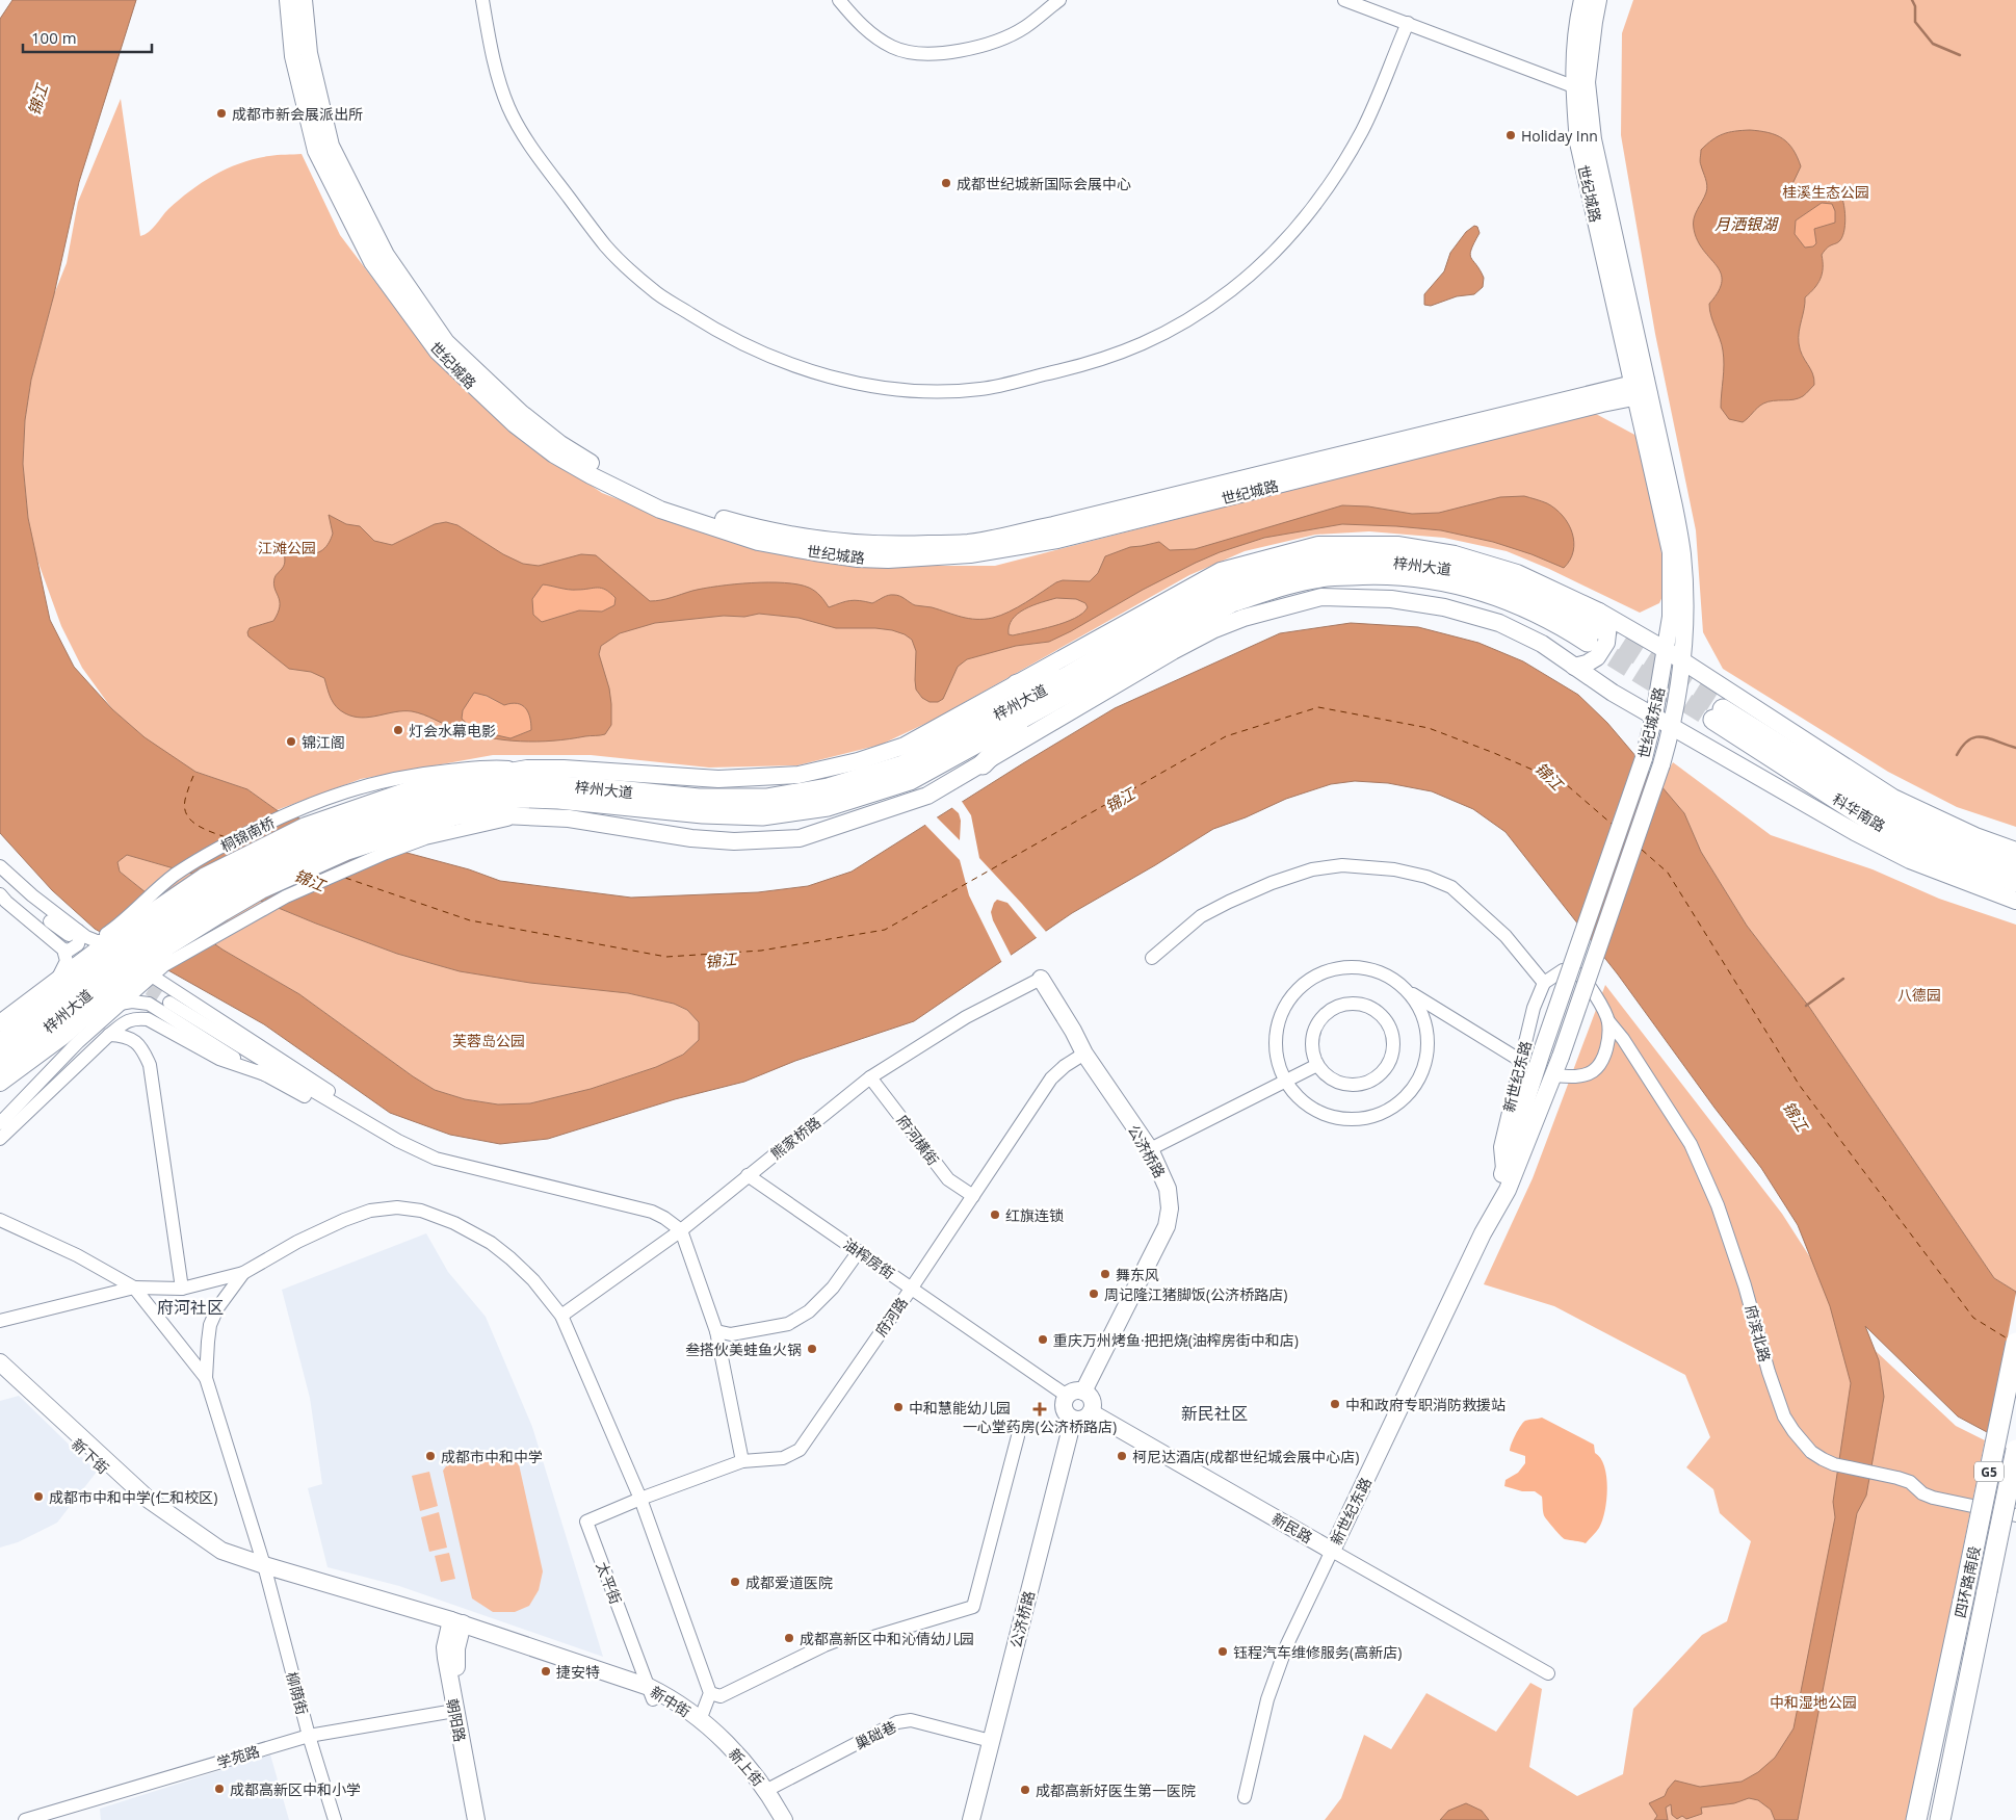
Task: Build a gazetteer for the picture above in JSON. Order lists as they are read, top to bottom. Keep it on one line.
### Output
{"streets":{"highway":["梓州大道","科华南路","G5","四环路南段"],"main road":["世纪城路","世纪城东路","桐锦南桥","新世纪东路","公济桥路","新下街","新民路","新中街","朝阳路","新上街"],"street":["熊家桥路","府河横街","油榨房街","府河路","府滨北路","太平街","柳荫街","巢础巷","学苑路"]},"crossings":[["世纪城路","世纪城东路"],["梓州大道","桐锦南桥"],["世纪城东路","新世纪东路"],["新世纪东路","府滨北路"],["新世纪东路","新民路"],["熊家桥路","府河横街"],["熊家桥路","公济桥路"],["熊家桥路","油榨房街"],["府河横街","府河路"],["公济桥路","油榨房街"],["公济桥路","府河路"],["公济桥路","新民路"],["公济桥路","巢础巷"],["油榨房街","府河路"],["油榨房街","新民路"],["府河路","太平街"],["新下街","柳荫街"],["新下街","新中街"],["太平街","新中街"],["柳荫街","新中街"],["柳荫街","学苑路"],["新中街","朝阳路"],["新中街","新上街"],["朝阳路","学苑路"],["巢础巷","新上街"]],"districts":["府河社区","新民社区"],"water":["锦江","月洒银湖"],"parks":["桂溪生态公园","江滩公园","八德园","芙蓉岛公园","中和湿地公园"],"places":{"other":["成都市新会展派出所","Holiday Inn","成都世纪城新国际会展中心","灯会水幕电影","锦江阁","红旗连锁","舞东风","周记隆江猪脚饭(公济桥路店)","重庆万州烤鱼·把把烧(油榨房街中和店)","叁搭伙美蛙鱼火锅","中和政府专职消防救援站","中和慧能幼儿园","成都市中和中学","柯尼达酒店(成都世纪城会展中心店)","成都市中和中学(仁和校区)","成都爱道医院","成都高新区中和沁倩幼儿园","钰程汽车维修服务(高新店)","捷安特","成都高新区中和小学","成都高新好医生第一医院"],"health":["一心堂药房(公济桥路店)"]},"scale_bar":"100 m"}
